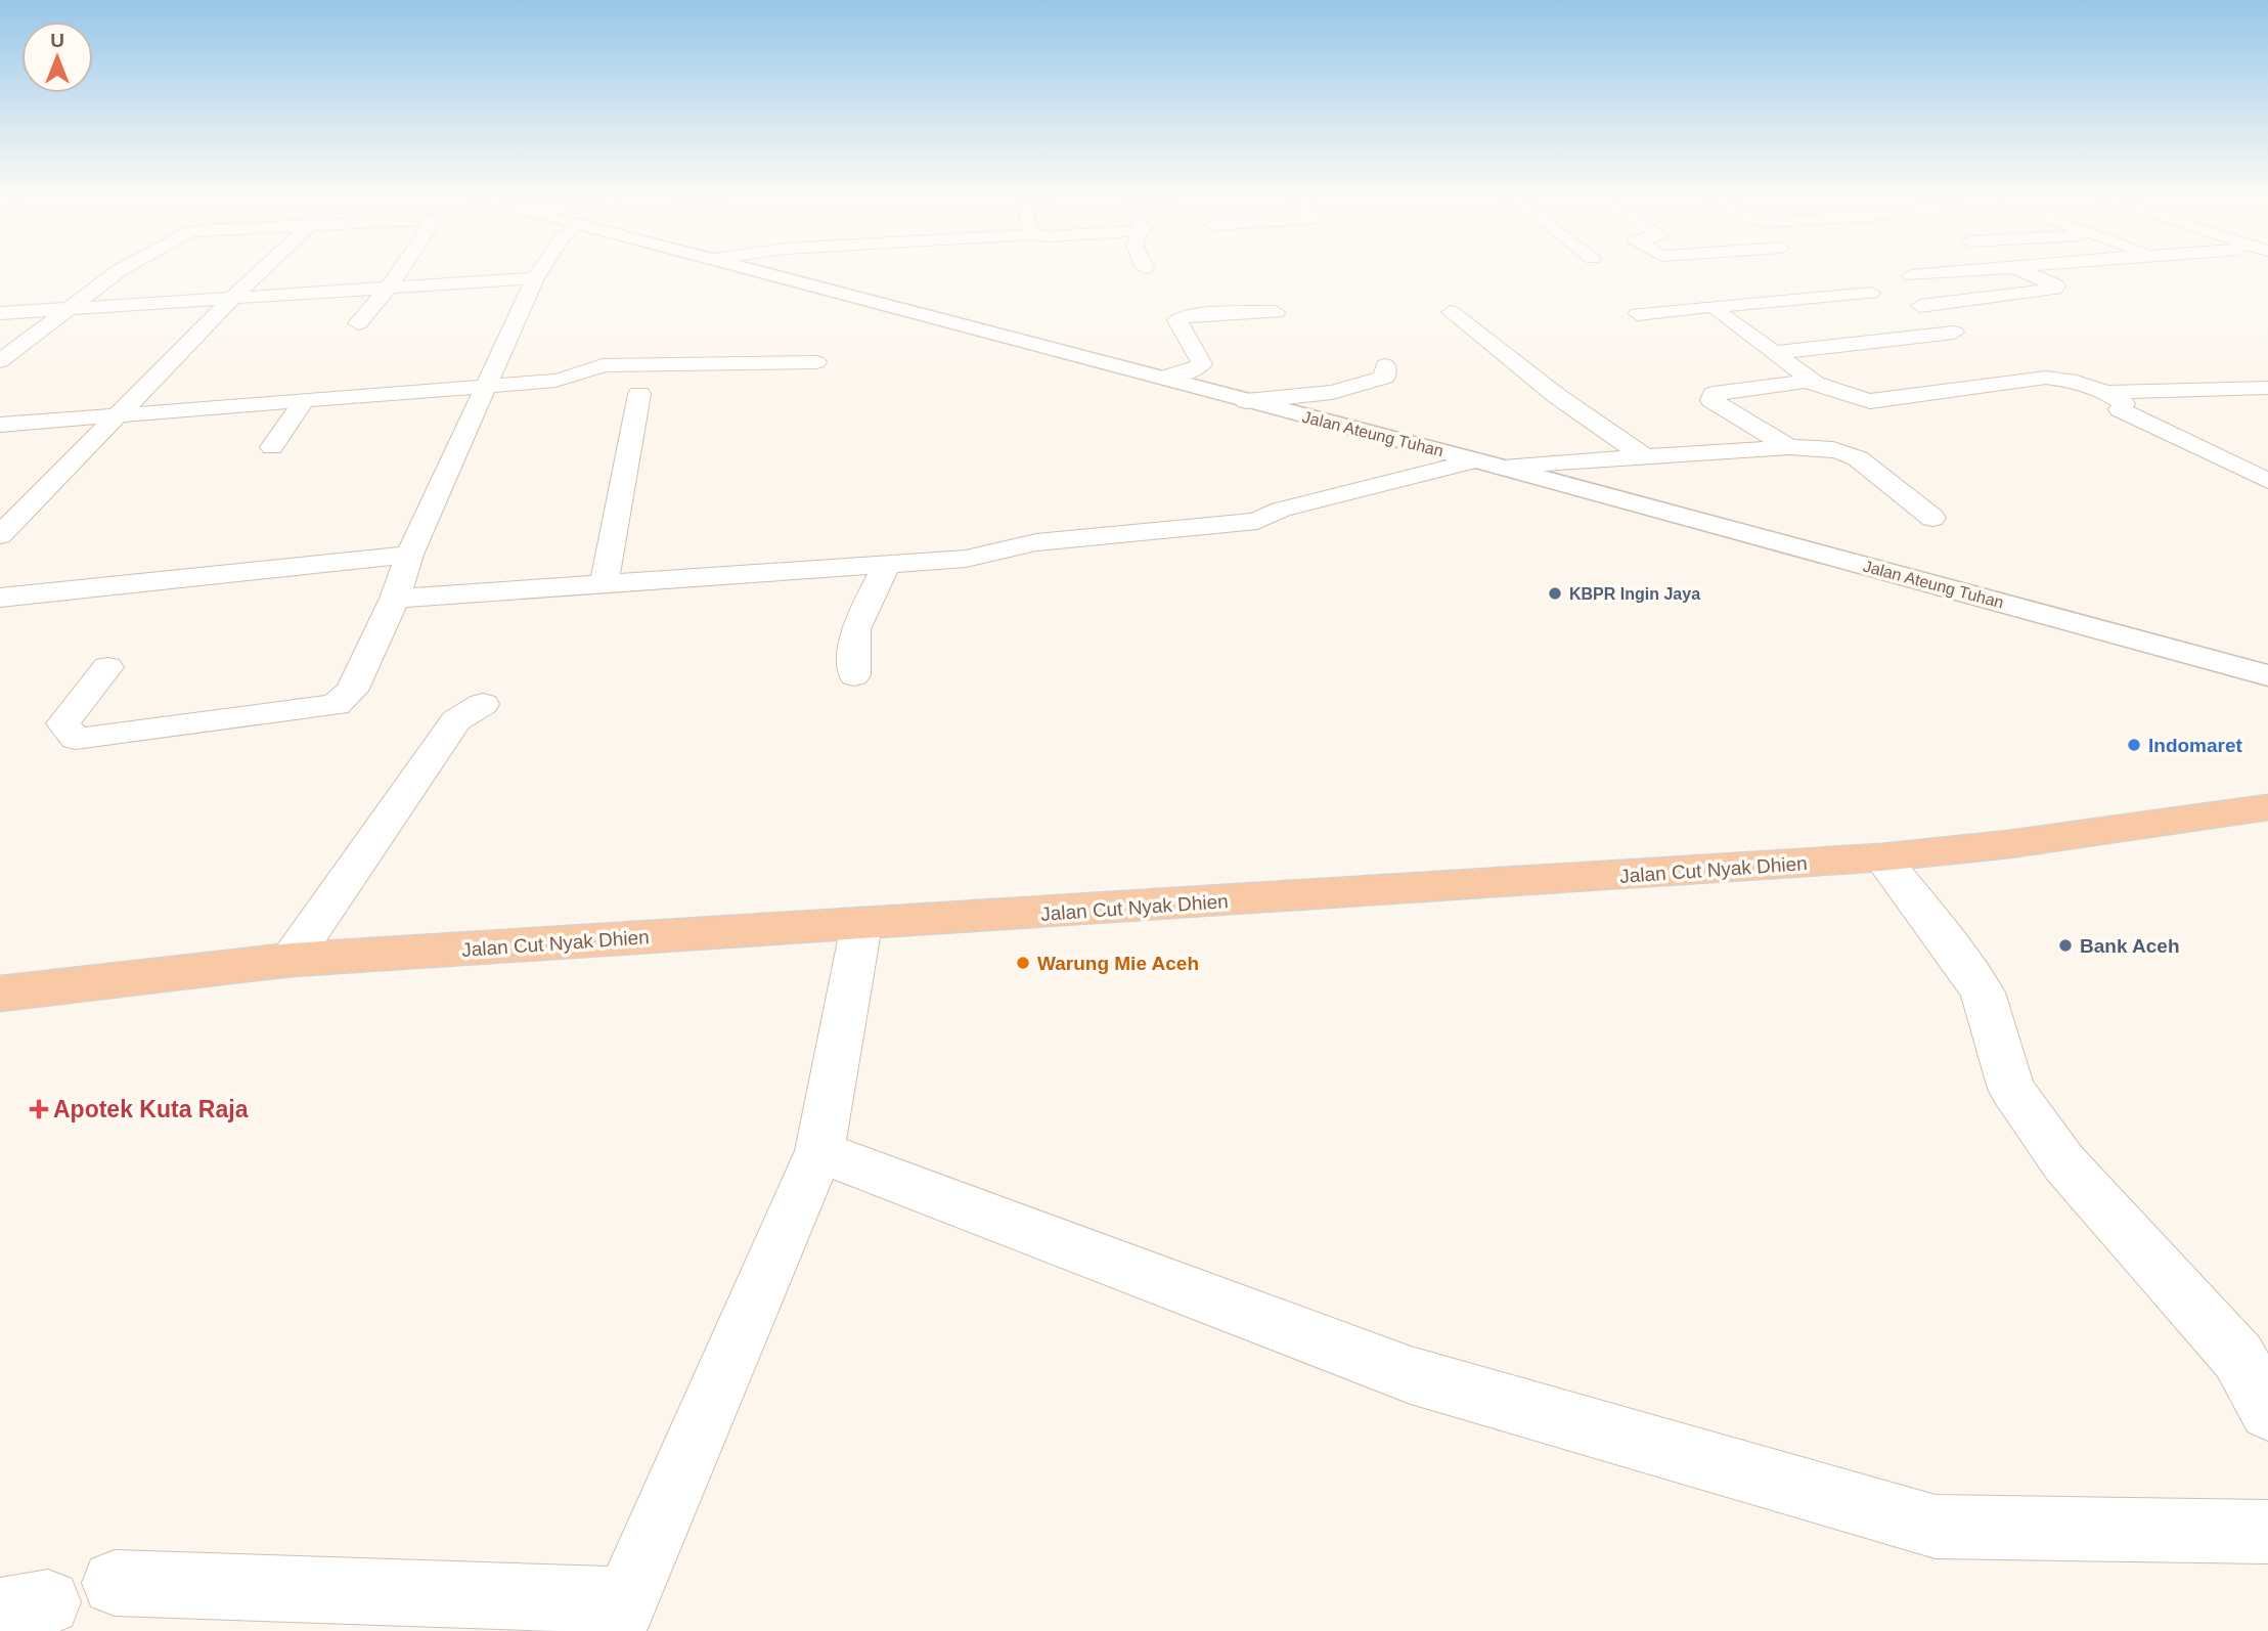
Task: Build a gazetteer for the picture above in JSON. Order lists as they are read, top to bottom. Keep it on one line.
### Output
{"streets":{"highway":["Jalan Cut Nyak Dhien"],"street":["Jalan Ateung Tuhan"]},"places":{"other":["KBPR Ingin Jaya","Indomaret","Bank Aceh","Warung Mie Aceh"],"health":["Apotek Kuta Raja"]},"north":"top"}
